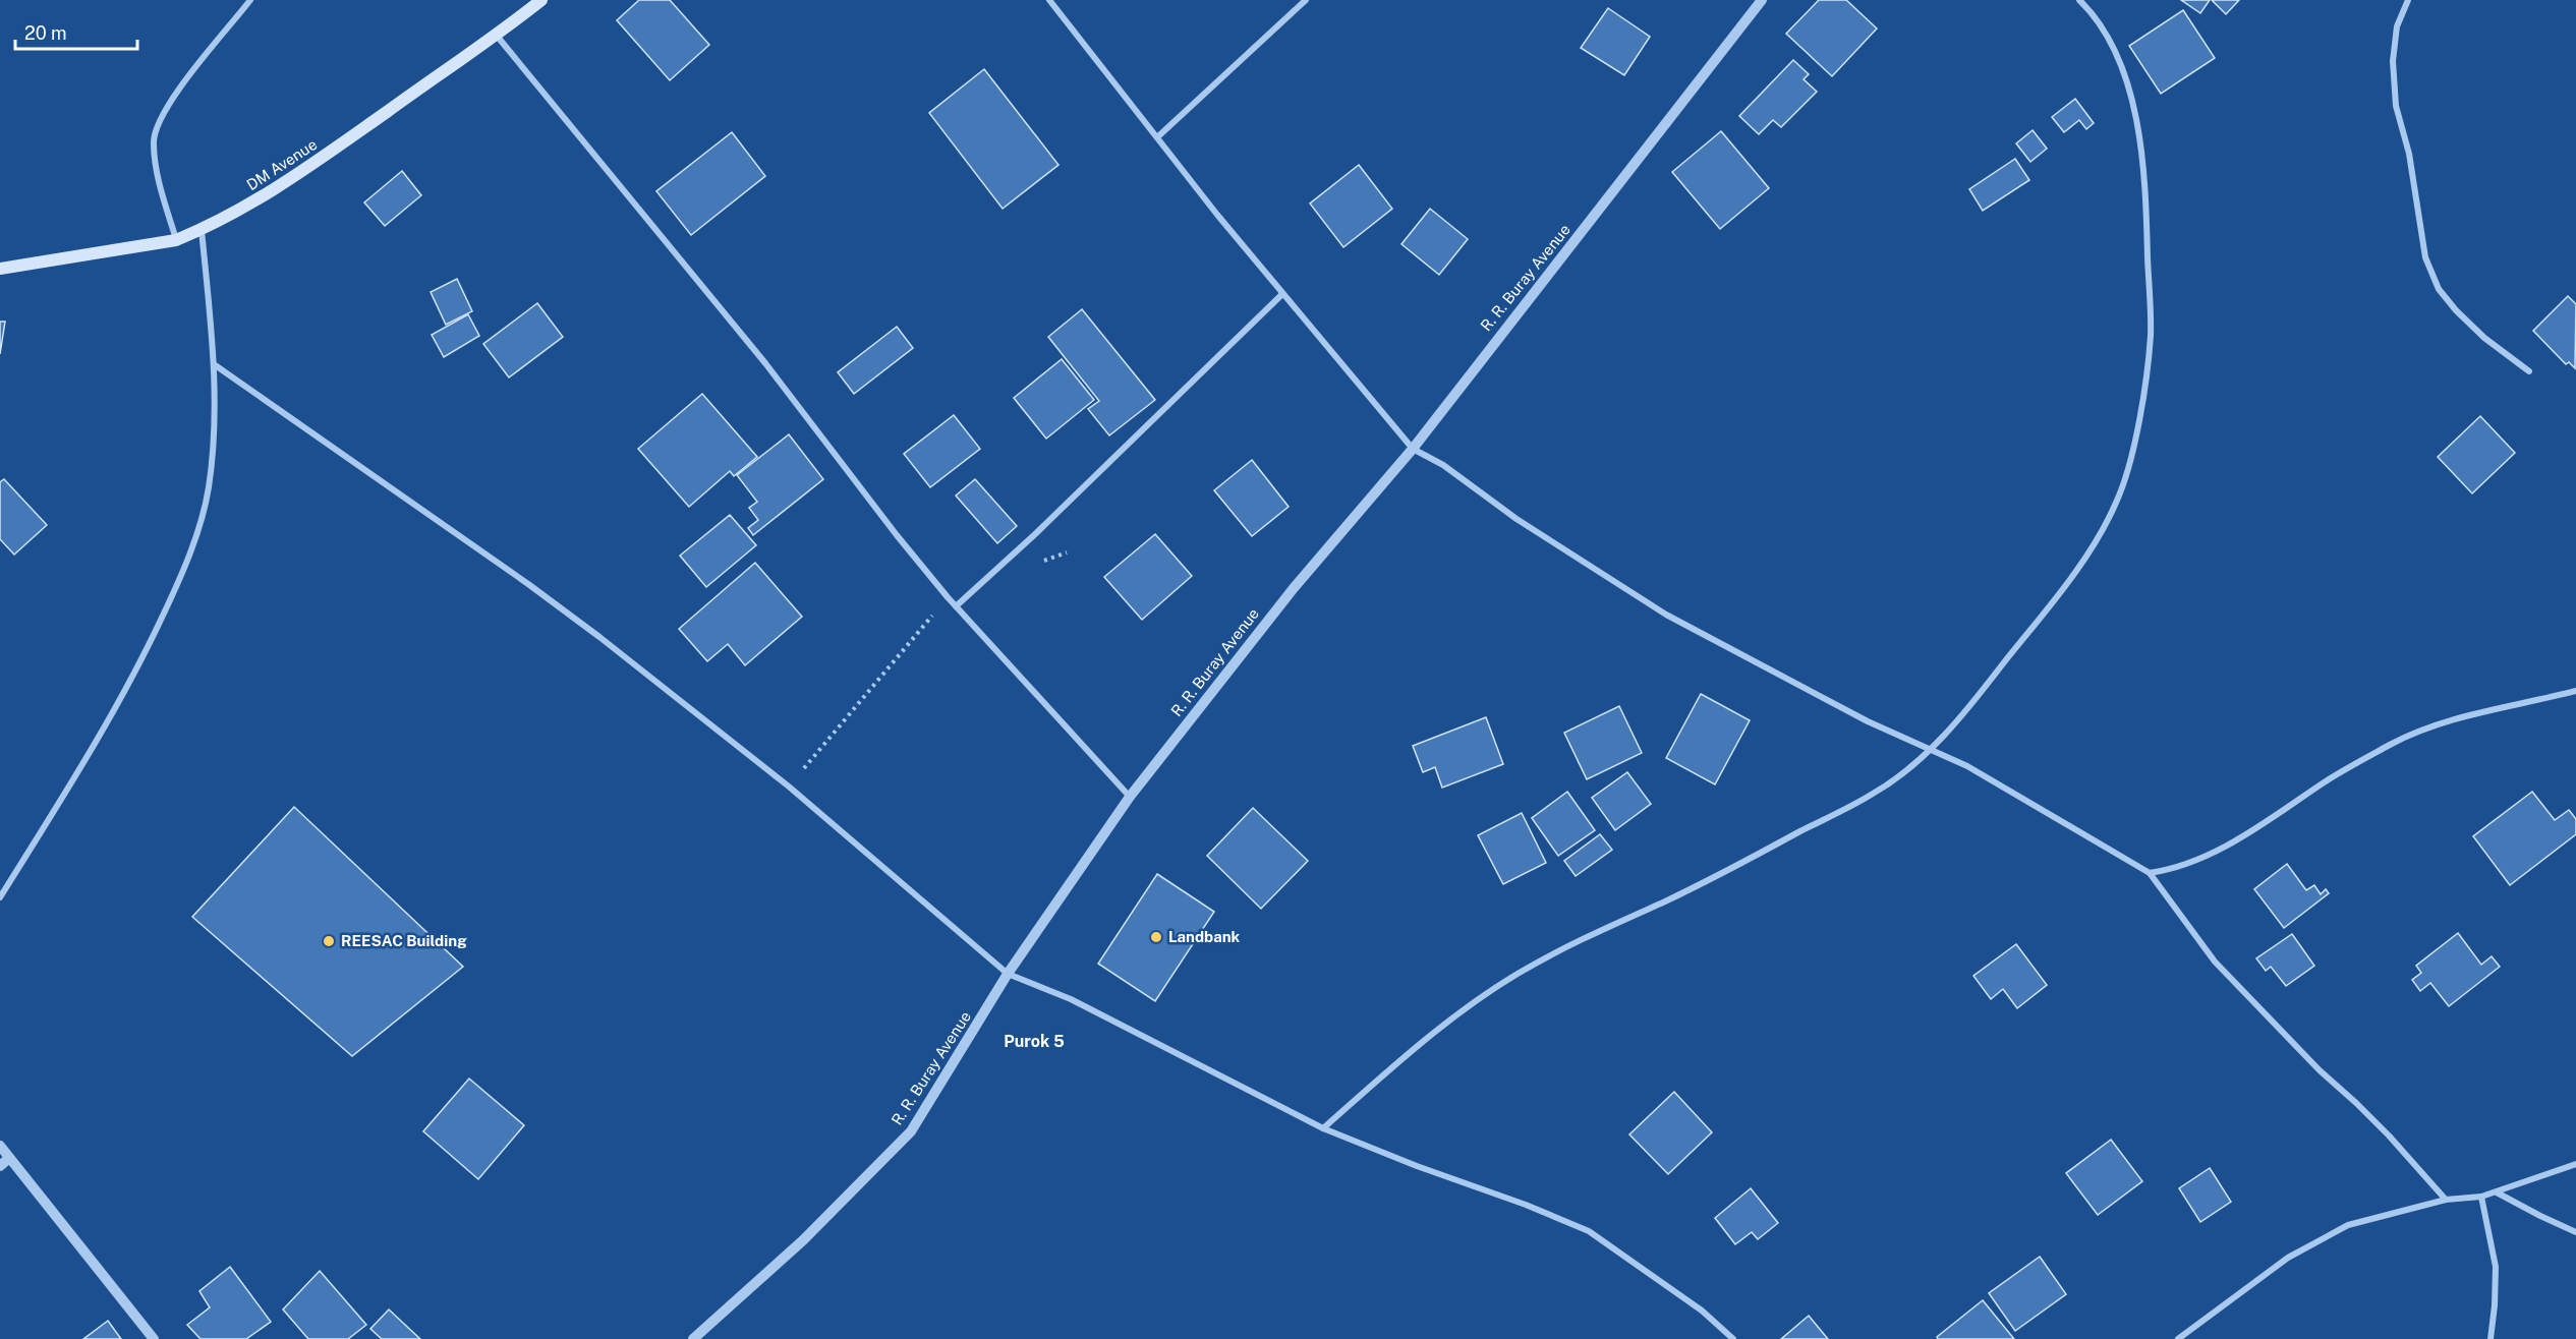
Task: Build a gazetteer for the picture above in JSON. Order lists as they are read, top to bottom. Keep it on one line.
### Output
{"streets":{"main road":["DM Avenue"],"street":["R. R. Buray Avenue"]},"districts":["Purok 5"],"places":["Landbank","REESAC Building"],"scale_bar":"20 m"}
